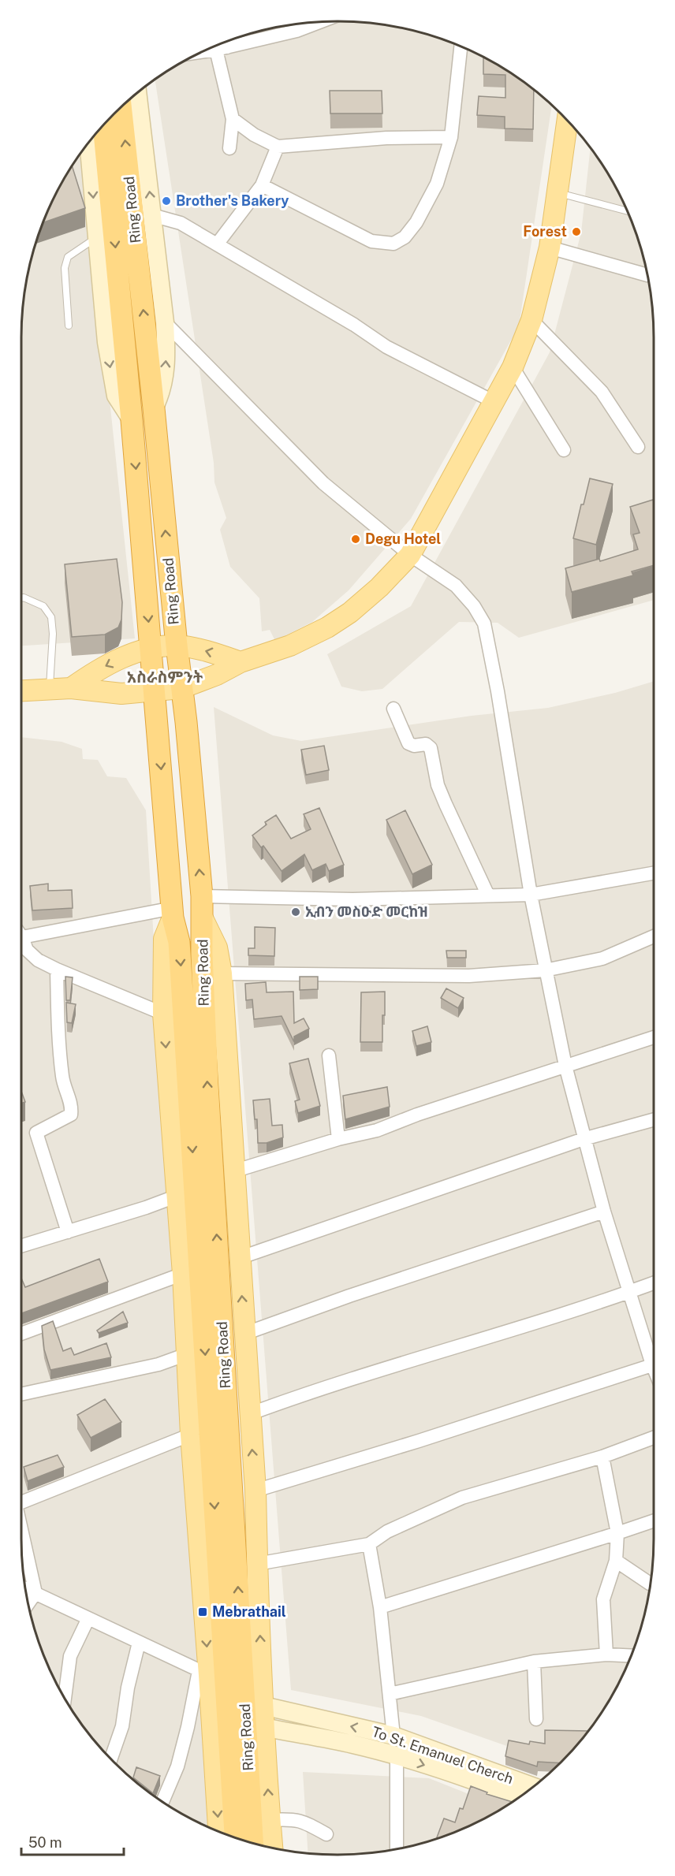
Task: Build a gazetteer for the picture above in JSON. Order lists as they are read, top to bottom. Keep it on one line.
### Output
{"streets":{"highway":["Ring Road"],"main road":["To St. Emanuel Cherch"]},"districts":["አስራስምንት"],"places":{"other":["Brother's Bakery","Forest","Degu Hotel","ኢብን መስዑድ መርከዝ"],"transit":["Mebrathail"]},"scale_bar":"50 m"}
